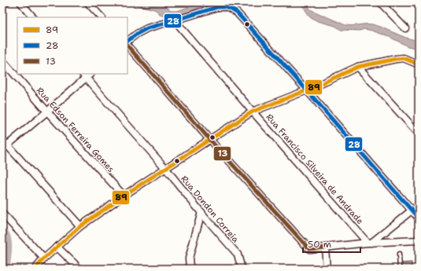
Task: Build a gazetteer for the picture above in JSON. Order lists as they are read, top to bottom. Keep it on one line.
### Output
{"streets":{"street":["Rua Edson Ferreira Gomes","Rua Francisco Silveira de Andrade","Rua Dondon Correia"]},"lines":["transit line 28","transit line 13","transit line 89"],"legend":["89","28","13"],"scale_bar":"50 m"}
